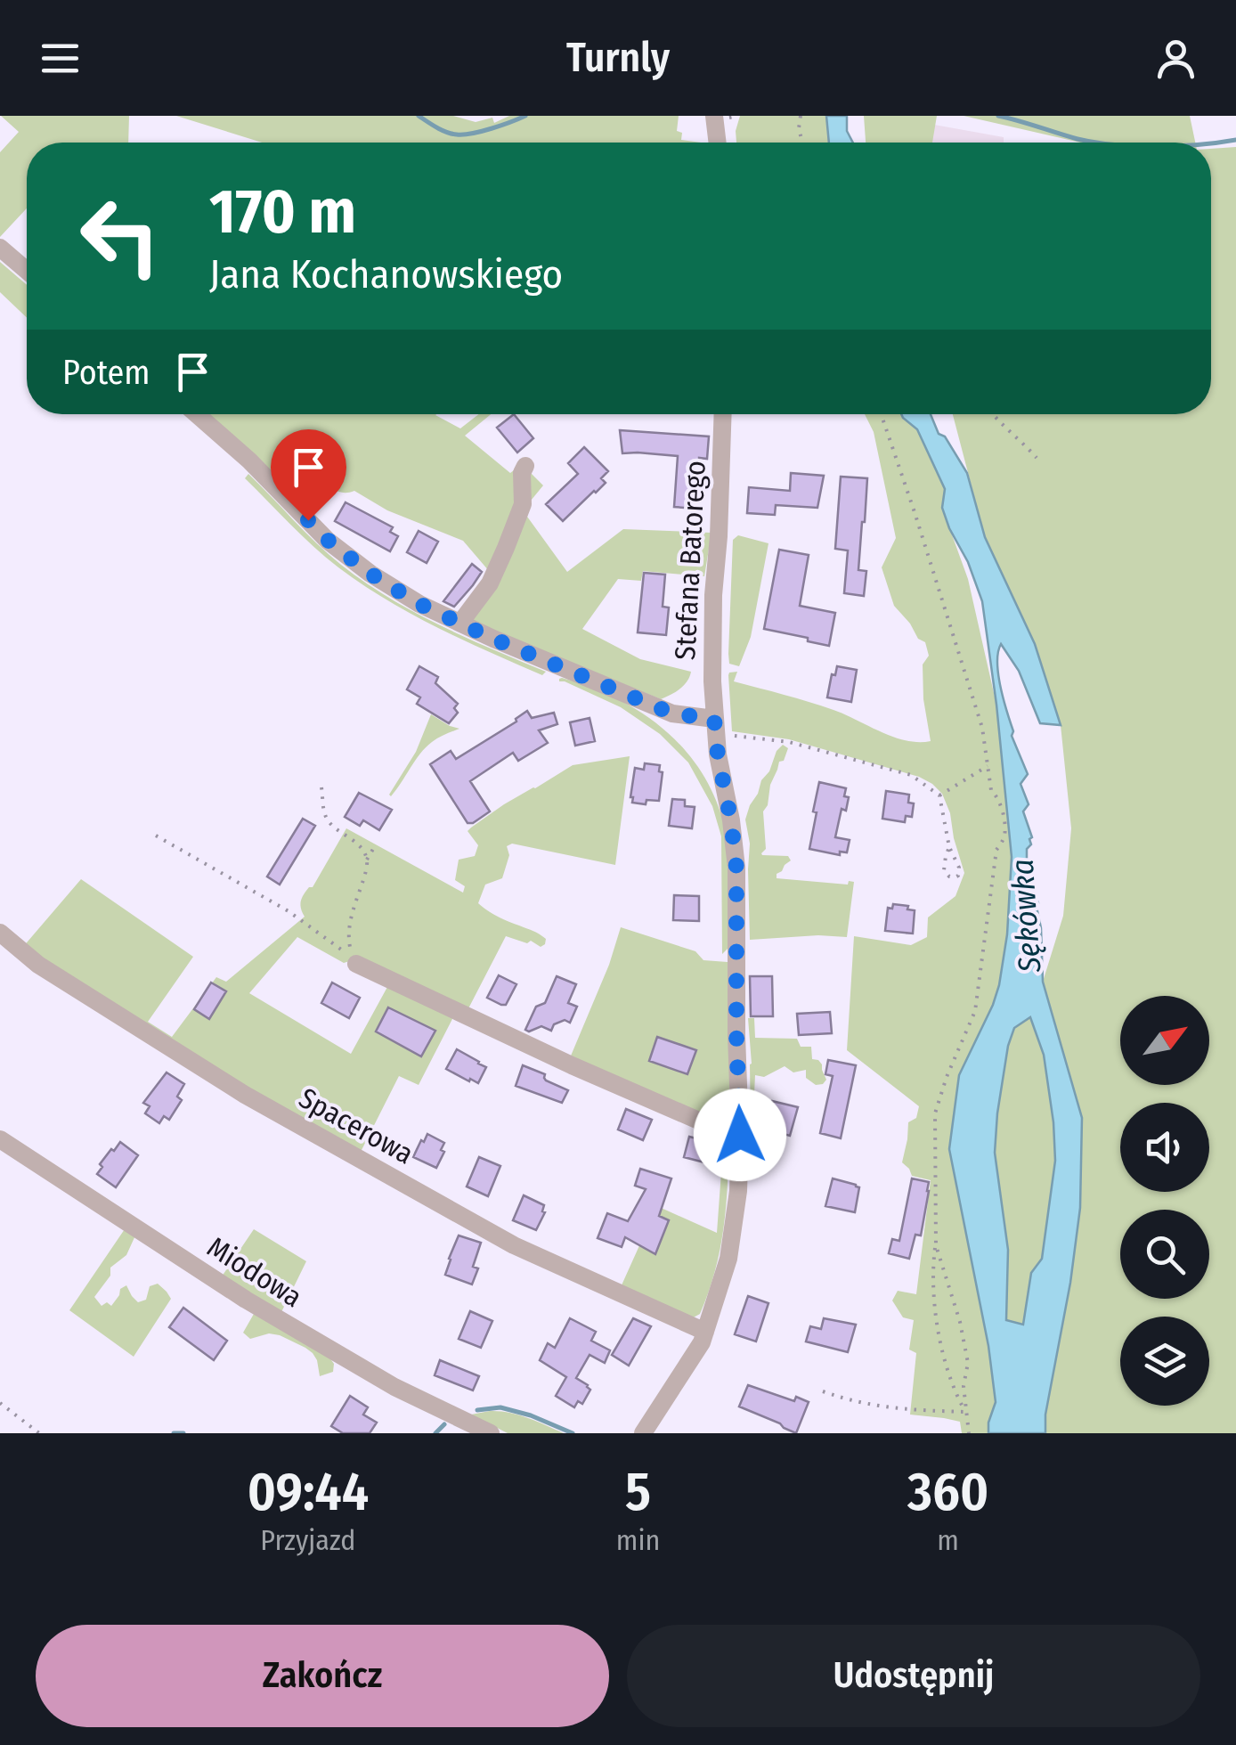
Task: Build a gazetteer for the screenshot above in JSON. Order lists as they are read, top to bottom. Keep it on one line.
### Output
{"streets":{"street":["Stefana Batorego","Spacerowa","Miodowa"]},"crossings":[["Stefana Batorego","Spacerowa"]],"water":["Sękówka"],"north":"top right","page":{"header":"Turnly","turn":["170 m","Jana Kochanowskiego"],"then":"Potem","eta":["09:44","Przyjazd","5","min","360","m"],"buttons":["Zakończ","Udostępnij"]}}
